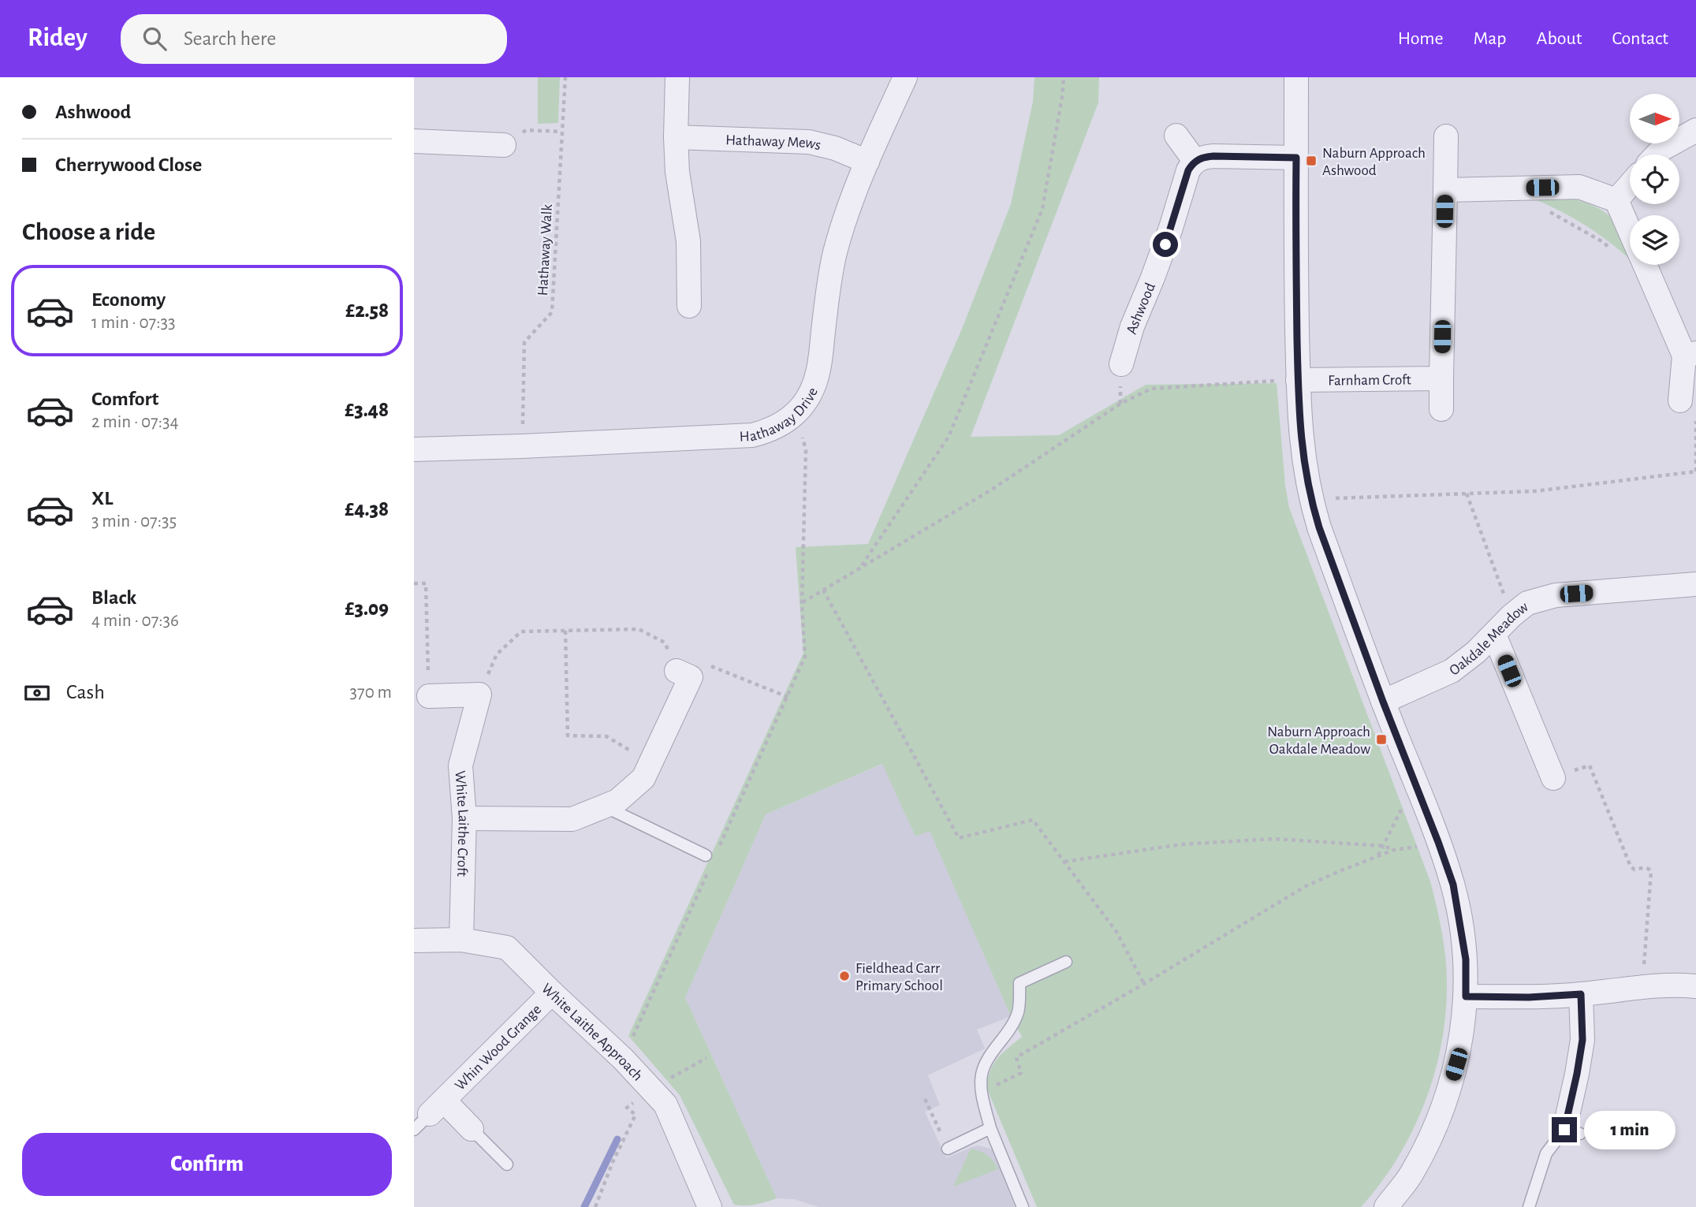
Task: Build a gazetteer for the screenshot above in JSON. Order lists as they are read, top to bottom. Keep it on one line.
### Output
{"streets":{"street":["Hathaway Mews","Ashwood","Farnham Croft","Hathaway Drive","Oakdale Meadow","White Laithe Croft","White Laithe Approach","Whin Wood Grange"],"path":["Hathaway Walk"]},"crossings":[["Hathaway Mews","Hathaway Drive"],["Hathaway Walk","Hathaway Drive"],["White Laithe Croft","White Laithe Approach"],["White Laithe Approach","Whin Wood Grange"]],"places":{"transit":["Naburn Approach Ashwood","Naburn Approach Oakdale Meadow"],"other":["Fieldhead Carr Primary School"]},"north":"right","page":{"header":"Ridey","search":"Search here","nav":["Home","Map","About","Contact"],"banner":["Ashwood","Cherrywood Close"],"heading":"Choose a ride","list":[{"name":"Economy","note":"1 min · 07:33","value":"£2.58"},{"name":"Comfort","note":"2 min · 07:34","value":"£3.48"},{"name":"XL","note":"3 min · 07:35","value":"£4.38"},{"name":"Black","note":"4 min · 07:36","value":"£3.09"}],"pay":["Cash","370 m"],"bubble":"1 min","buttons":"Confirm"}}
